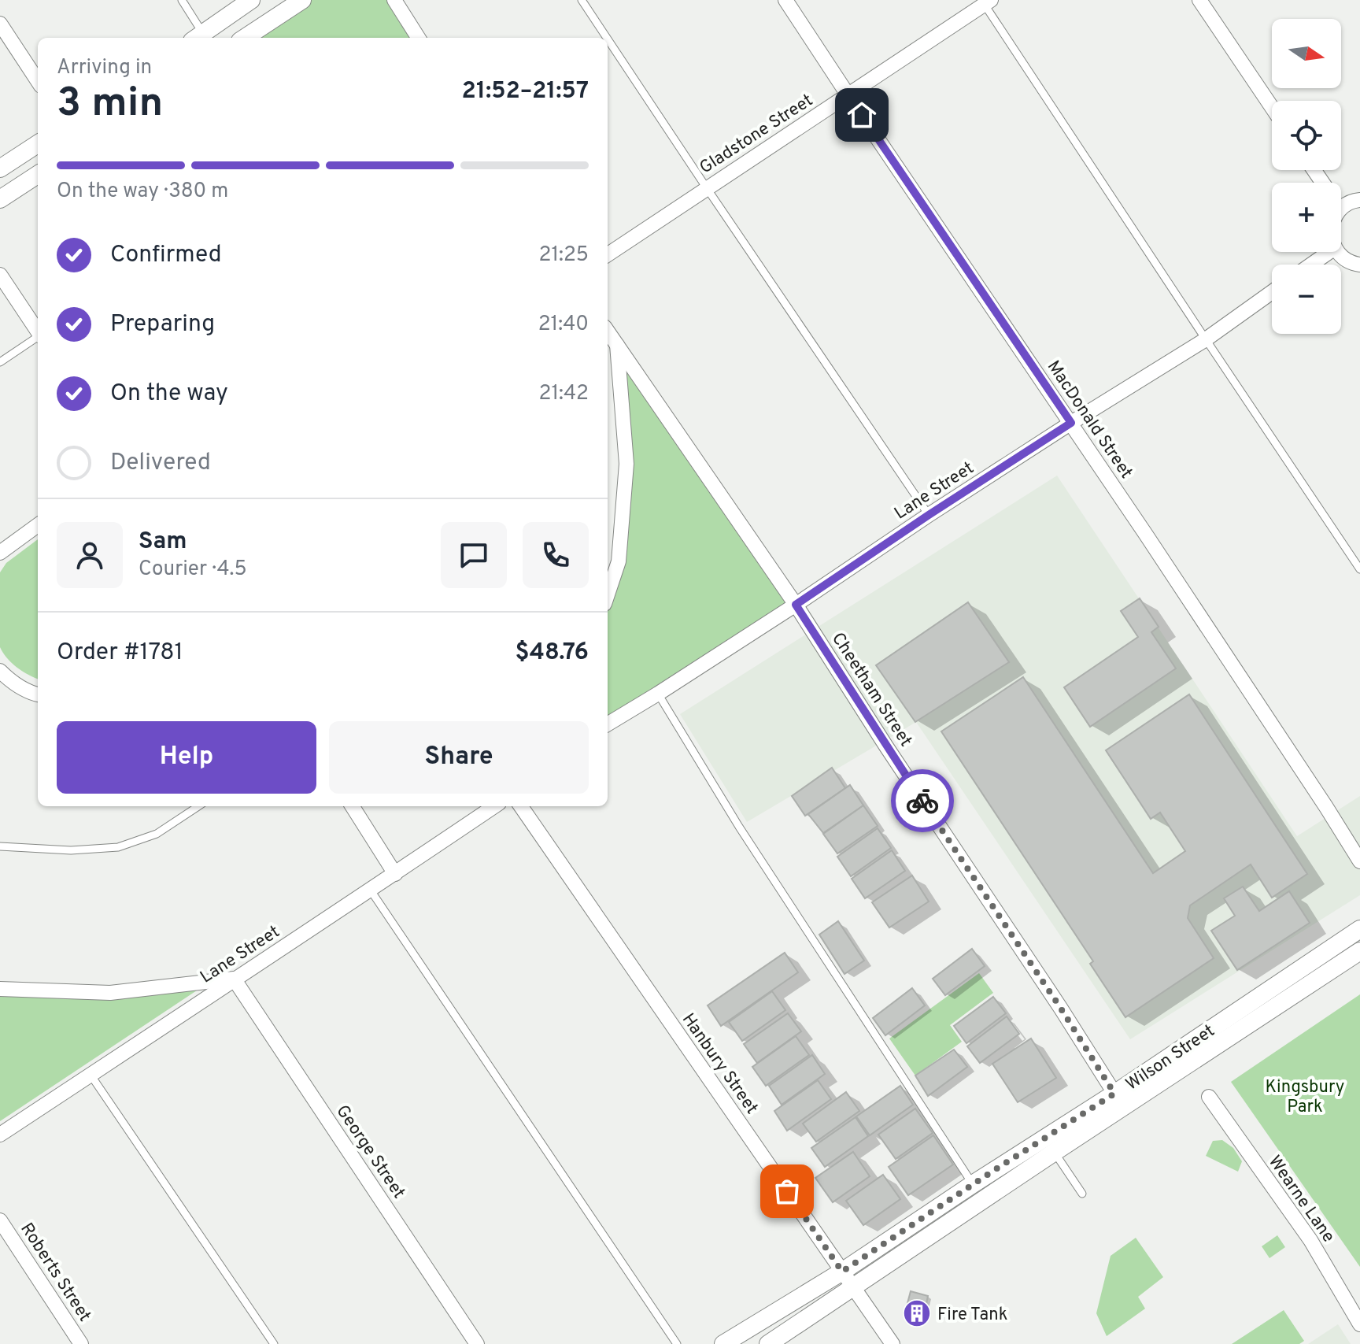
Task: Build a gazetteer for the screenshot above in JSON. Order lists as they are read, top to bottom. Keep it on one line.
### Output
{"streets":{"street":["Gladstone Street","MacDonald Street","Lane Street","Cheetham Street","Wilson Street","Hanbury Street","George Street","Wearne Lane","Roberts Street"]},"crossings":[["Gladstone Street","MacDonald Street"],["MacDonald Street","Lane Street"],["Lane Street","Cheetham Street"],["Lane Street","George Street"],["Cheetham Street","Wilson Street"],["Wilson Street","Hanbury Street"]],"parks":["Kingsbury Park"],"places":{"building":["Fire Tank"]},"north":"right","page":{"map_buttons":["+","−"],"heading":["3 min","Arriving in","21:52–21:57"],"panel":["Sam","Courier · 4.5","Order #1781","$48.76"],"bar":"On the way · 380 m","list":[["Confirmed","21:25"],["Preparing","21:40"],["On the way","21:42"],"Delivered"],"buttons":["Help","Share"]}}
